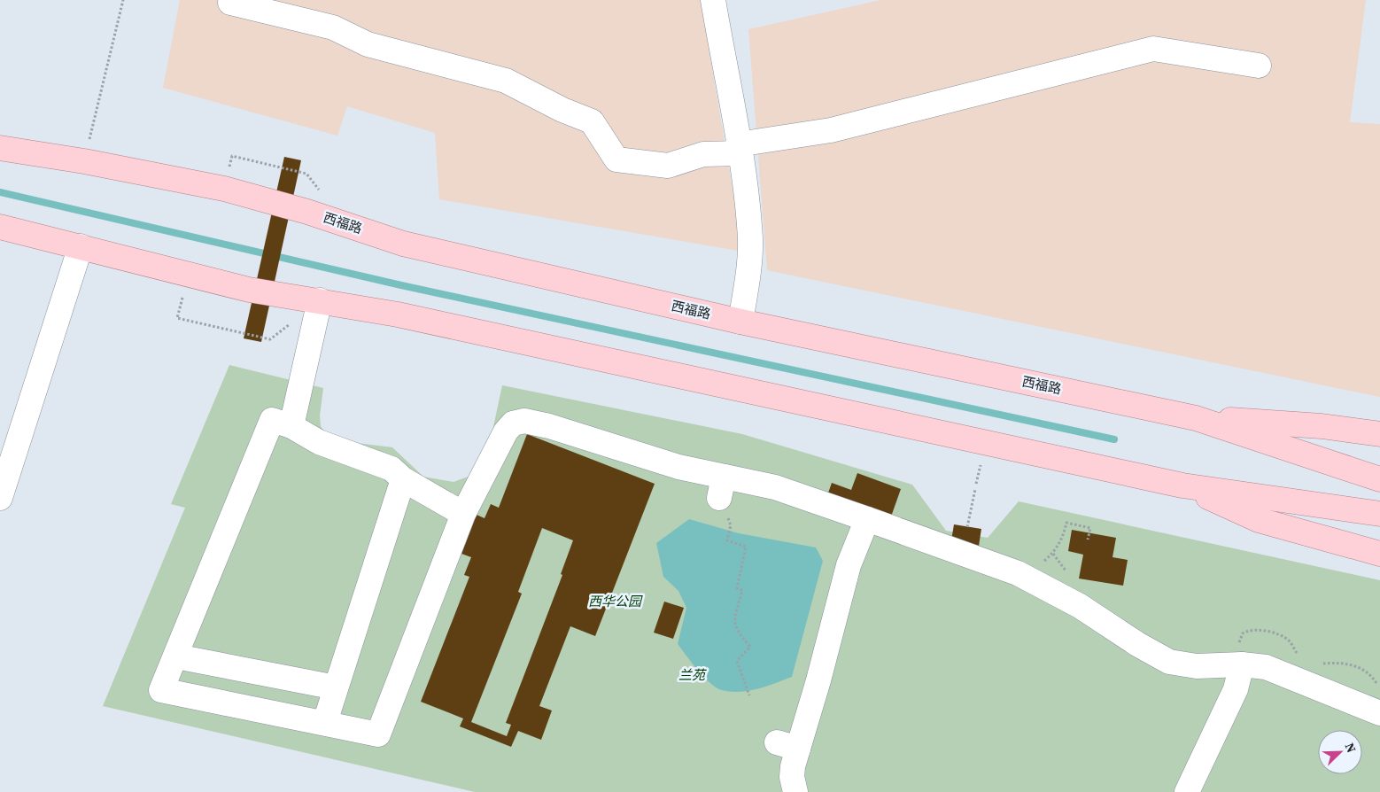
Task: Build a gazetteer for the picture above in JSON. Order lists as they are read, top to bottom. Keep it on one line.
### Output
{"streets":{"main road":["西福路"]},"parks":["西华公园","兰苑"],"north":"top right"}
